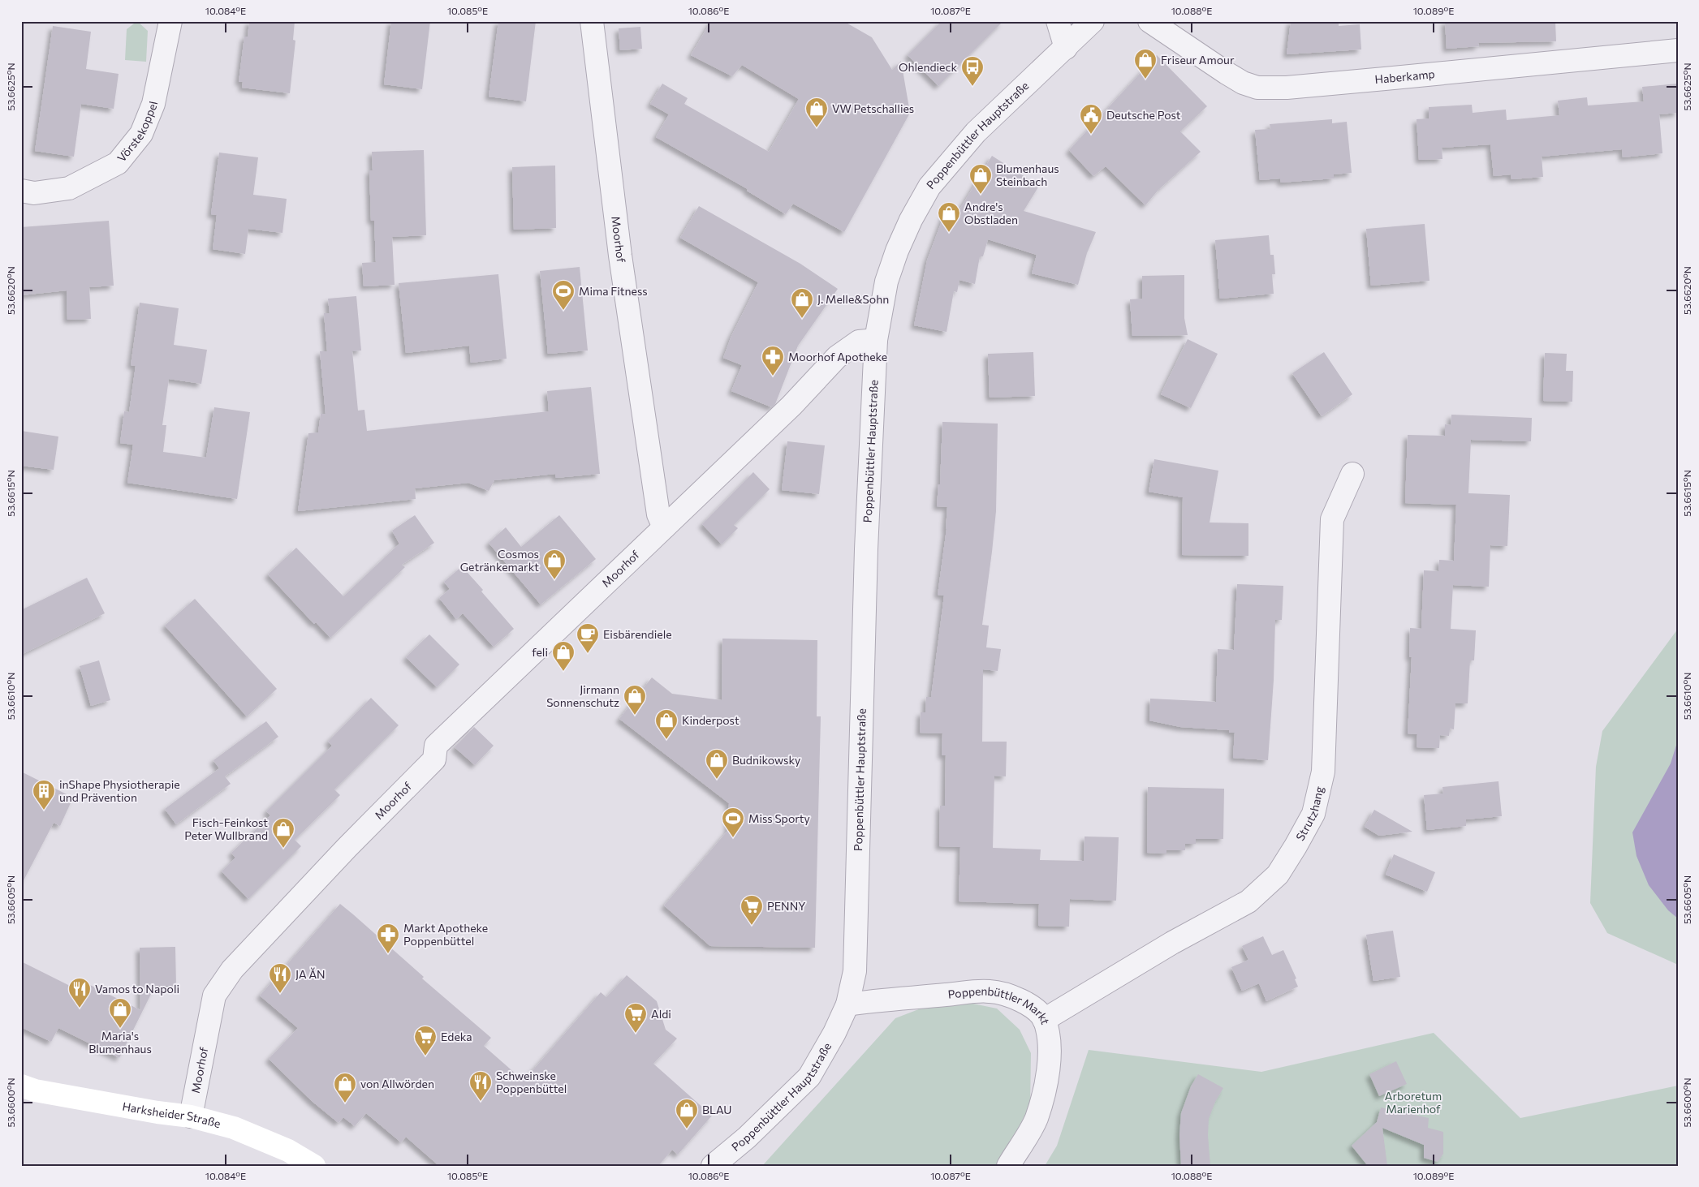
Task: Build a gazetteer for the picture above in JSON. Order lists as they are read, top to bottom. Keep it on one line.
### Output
{"streets":{"main road":["Harksheider Straße"],"street":["Haberkamp","Vörstekoppel","Poppenbüttler Hauptstraße","Moorhof","Strutzhang","Poppenbüttler Markt"]},"crossings":[["Poppenbüttler Hauptstraße","Moorhof"],["Poppenbüttler Hauptstraße","Poppenbüttler Markt"],["Moorhof","Harksheider Straße"],["Strutzhang","Poppenbüttler Markt"]],"parks":["Arboretum Marienhof"],"places":{"shop":["Friseur Amour","VW Petschallies","Blumenhaus Steinbach","Andre's Obstladen","J. Melle&Sohn","Cosmos Getränkemarkt","feli","Jirmann Sonnenschutz","Kinderpost","Budnikowsky","Fisch-Feinkost Peter Wullbrand","Maria's Blumenhaus","von Allwörden","BLAU"],"bus stop":["Ohlendieck"],"public building":["Deutsche Post"],"sports":["Mima Fitness","Miss Sporty"],"pharmacy":["Moorhof Apotheke","Markt Apotheke Poppenbüttel"],"cafe":["Eisbärendiele"],"building":["inShape Physiotherapie und Prävention"],"supermarket":["PENNY","Aldi","Edeka"],"restaurant":["JA ĂN","Vamos to Napoli","Schweinske Poppenbüttel"]},"coordinates":["10.084°E","10.085°E","10.086°E","10.087°E","10.088°E","10.089°E","53.6625°N","53.6620°N","53.6615°N","53.6610°N","53.6605°N","53.6600°N"]}
